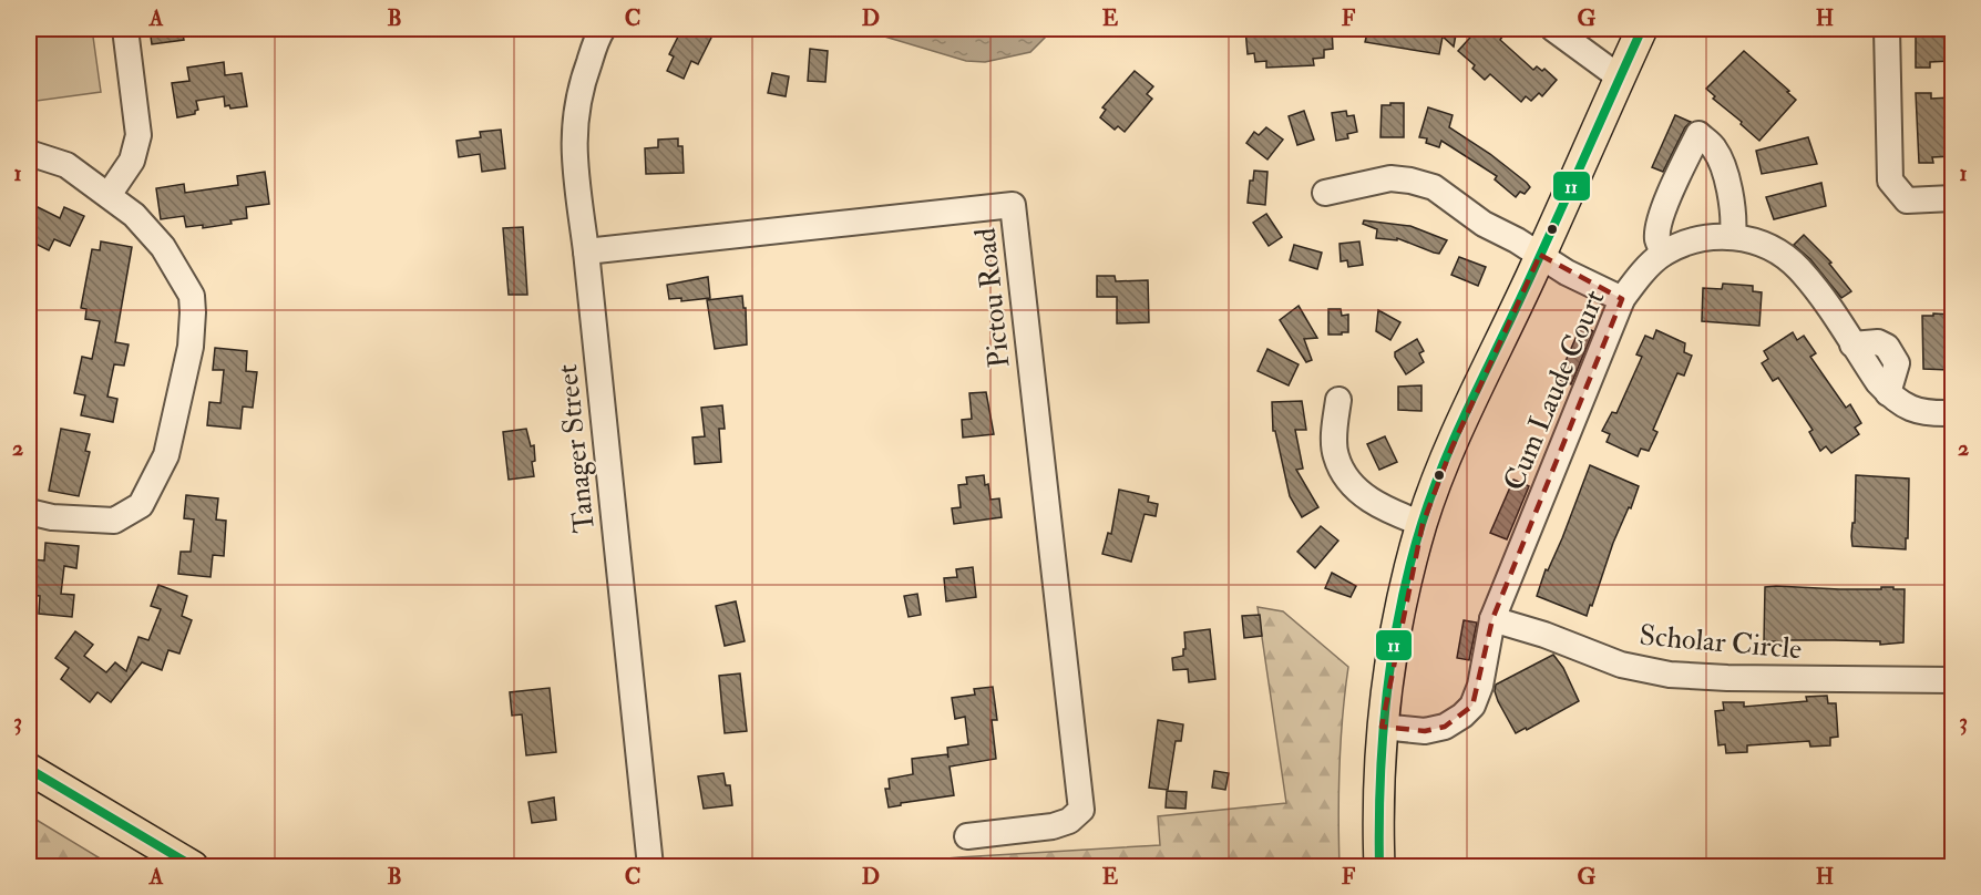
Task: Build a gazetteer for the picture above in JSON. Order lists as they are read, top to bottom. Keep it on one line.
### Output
{"streets":{"street":["Pictou Road","Cum Laude Court","Tanager Street","Scholar Circle"]},"crossings":[["Pictou Road","Tanager Street"],["Cum Laude Court","Scholar Circle"]],"lines":["transit line 11"],"grid":{"columns":["A","B","C","D","E","F","G","H"],"rows":["1","2","3"]}}
